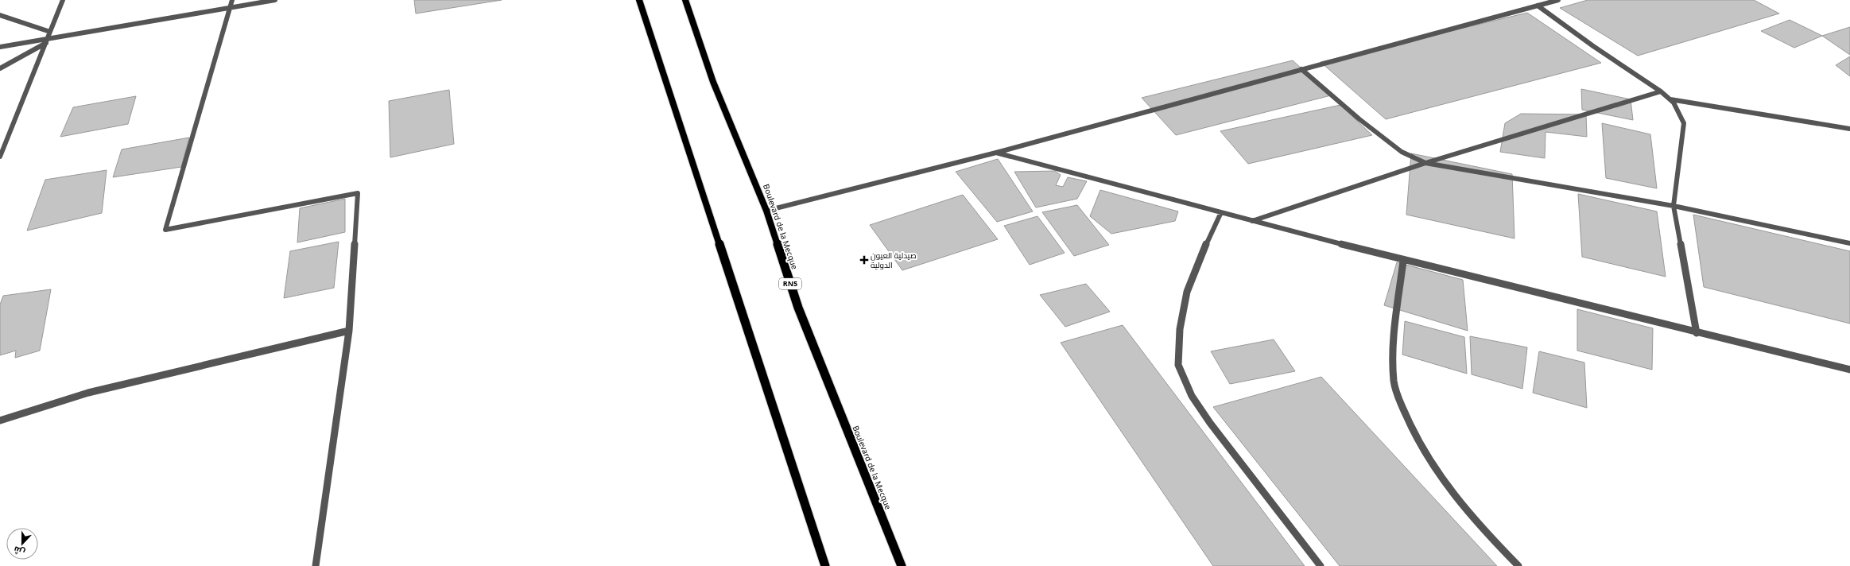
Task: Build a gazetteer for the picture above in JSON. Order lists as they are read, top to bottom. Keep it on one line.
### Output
{"streets":{"main road":["Boulevard de la Mecque","RN5"]},"places":{"health":["صيدلية العيون الدولية"]},"north":"bottom"}
